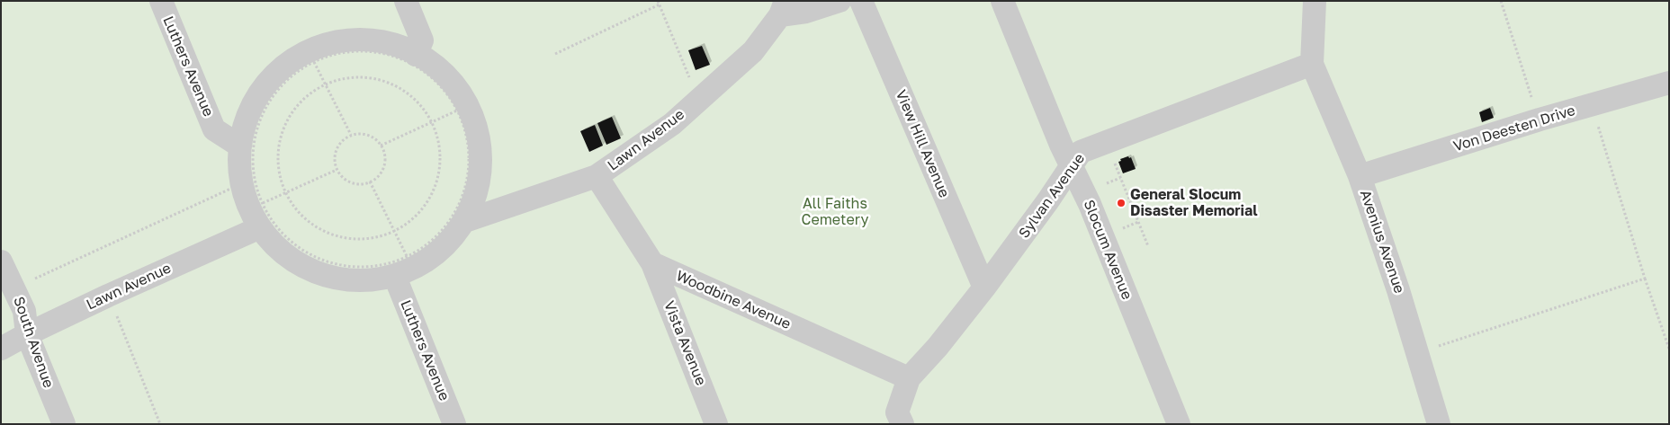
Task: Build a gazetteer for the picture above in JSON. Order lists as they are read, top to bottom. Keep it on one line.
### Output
{"streets":{"lane":["Luthers Avenue","Von Deesten Drive","Lawn Avenue","View Hill Avenue","Sylvan Avenue","Avenius Avenue","Slocum Avenue","Woodbine Avenue","South Avenue","Vista Avenue"]},"crossings":[["Von Deesten Drive","Avenius Avenue"],["Lawn Avenue","South Avenue"],["View Hill Avenue","Sylvan Avenue"],["Sylvan Avenue","Avenius Avenue"],["Sylvan Avenue","Slocum Avenue"],["Sylvan Avenue","Woodbine Avenue"],["Woodbine Avenue","Vista Avenue"]],"parks":["All Faiths Cemetery"],"places":["General Slocum Disaster Memorial"]}
